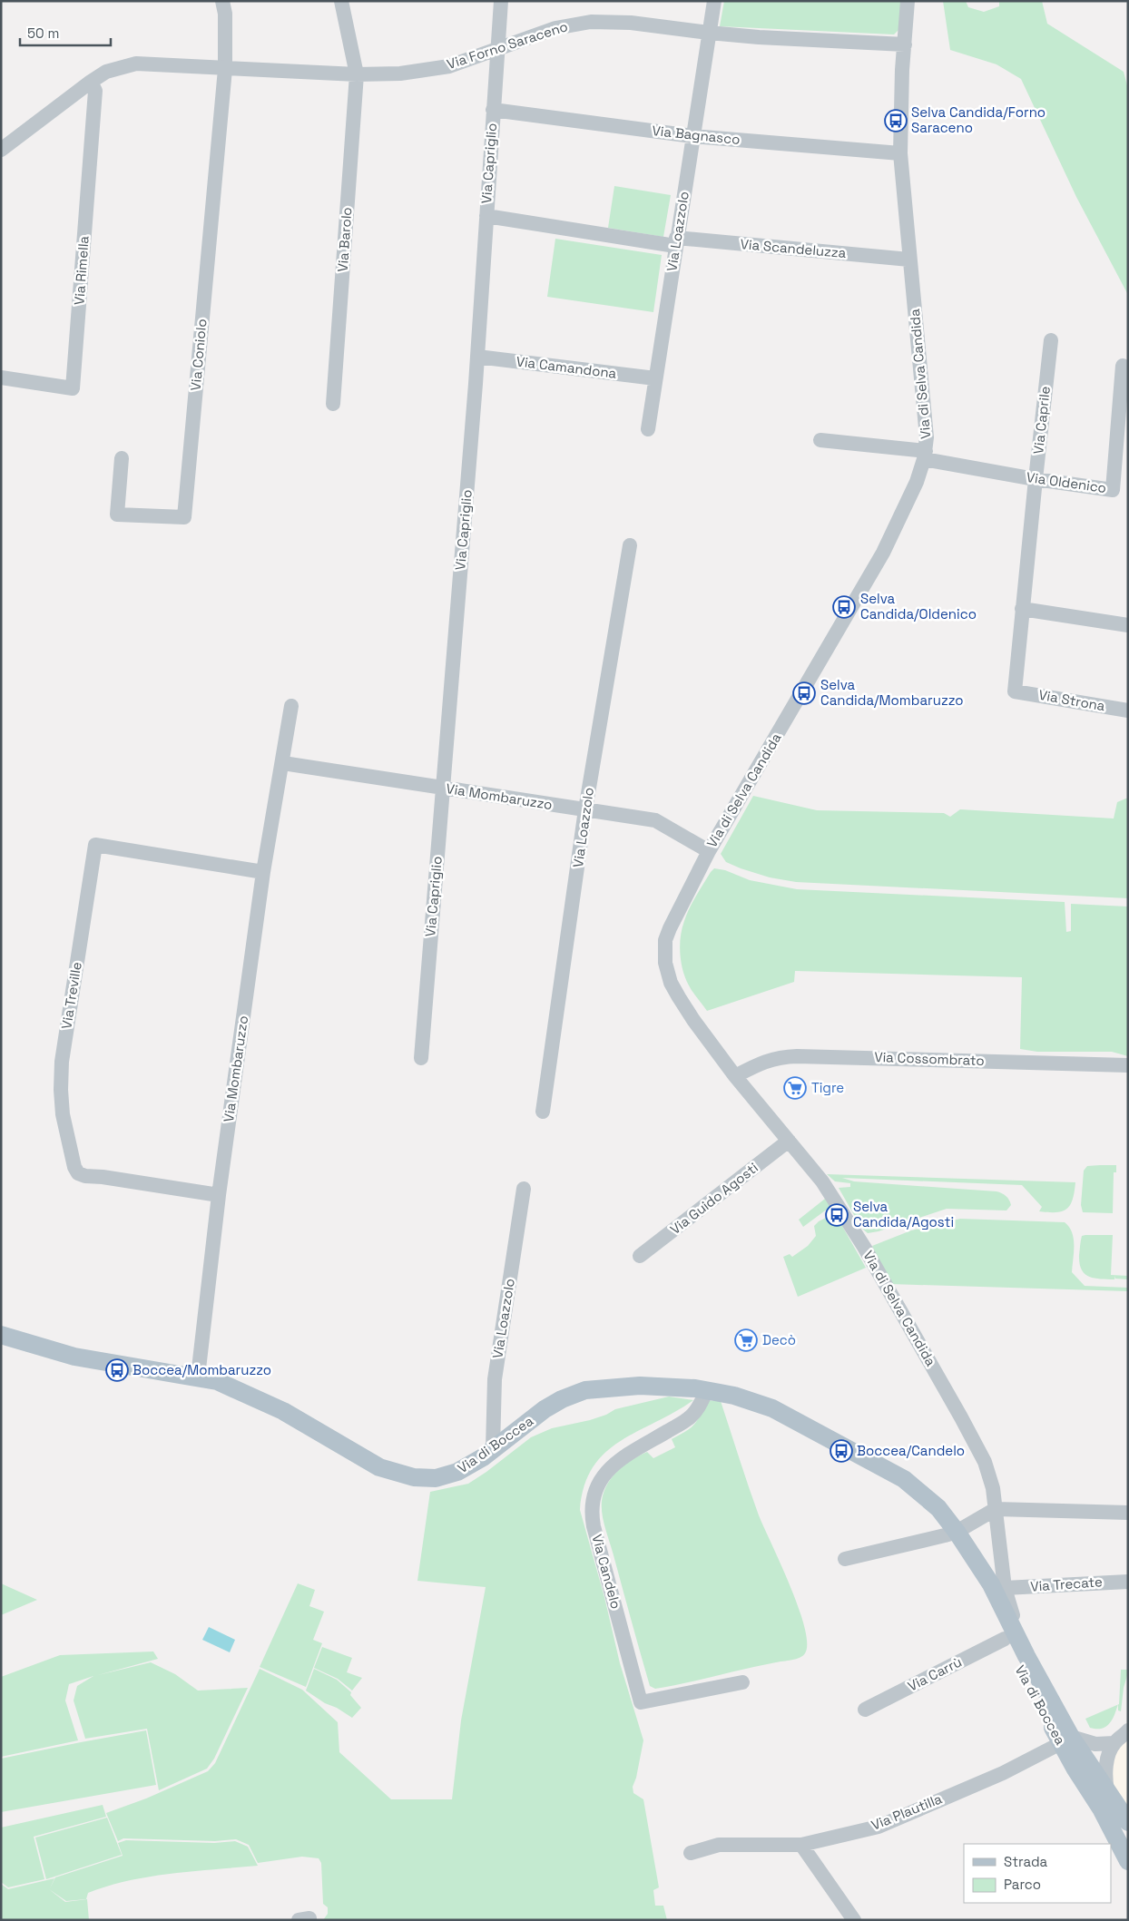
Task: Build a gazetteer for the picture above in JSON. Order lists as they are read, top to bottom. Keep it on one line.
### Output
{"streets":{"main road":["Via di Boccea"],"street":["Via Forno Saraceno","Via Bagnasco","Via Capriglio","Via Loazzolo","Via Barolo","Via Scandeluzza","Via Rimella","Via Coniolo","Via Camandona","Via di Selva Candida","Via Caprile","Via Oldenico","Via Strona","Via Mombaruzzo","Via Treville","Via Cossombrato","Via Guido Agosti","Via Candelo","Via Trecate","Via Carrù","Via Plautilla"]},"crossings":[["Via Forno Saraceno","Via Capriglio"],["Via Forno Saraceno","Via Loazzolo"],["Via Forno Saraceno","Via Barolo"],["Via Forno Saraceno","Via Rimella"],["Via Forno Saraceno","Via Coniolo"],["Via Forno Saraceno","Via di Selva Candida"],["Via Bagnasco","Via Capriglio"],["Via Bagnasco","Via Loazzolo"],["Via Bagnasco","Via di Selva Candida"],["Via Capriglio","Via Scandeluzza"],["Via Capriglio","Via Camandona"],["Via Capriglio","Via Mombaruzzo"],["Via Loazzolo","Via Scandeluzza"],["Via Loazzolo","Via Camandona"],["Via Loazzolo","Via Mombaruzzo"],["Via Loazzolo","Via di Boccea"],["Via Scandeluzza","Via di Selva Candida"],["Via di Selva Candida","Via Oldenico"],["Via di Selva Candida","Via Mombaruzzo"],["Via di Selva Candida","Via Cossombrato"],["Via di Selva Candida","Via Guido Agosti"],["Via di Selva Candida","Via di Boccea"],["Via di Selva Candida","Via Trecate"],["Via Caprile","Via Oldenico"],["Via Caprile","Via Strona"],["Via Mombaruzzo","Via Treville"],["Via Mombaruzzo","Via di Boccea"],["Via di Boccea","Via Candelo"],["Via di Boccea","Via Carrù"],["Via di Boccea","Via Plautilla"]],"places":{"bus stop":["Selva Candida/Forno Saraceno","Selva Candida/Oldenico","Selva Candida/Mombaruzzo","Selva Candida/Agosti","Boccea/Mombaruzzo","Boccea/Candelo"],"supermarket":["Tigre","Decò"]},"legend":["Strada","Parco"],"scale_bar":"50 m"}
